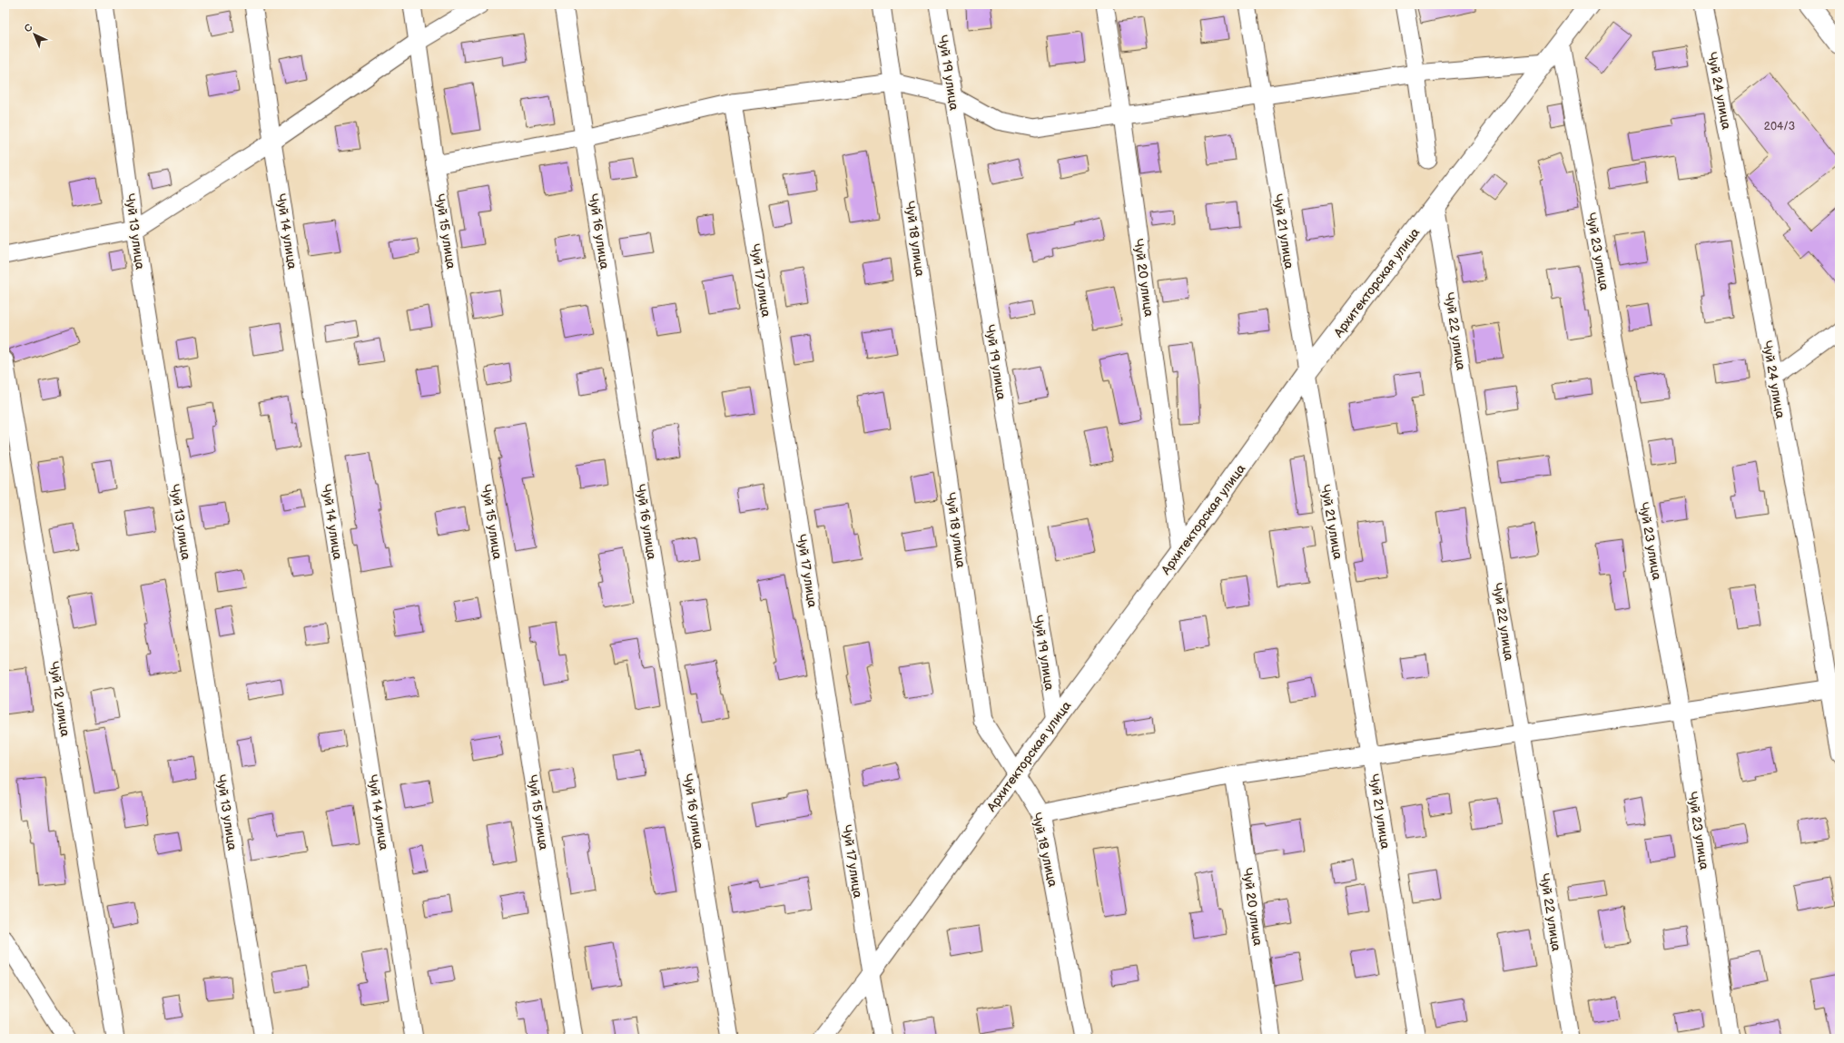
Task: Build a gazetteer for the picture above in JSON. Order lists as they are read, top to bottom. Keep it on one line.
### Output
{"streets":{"street":["Чуй 19 улица","Чуй 24 улица","Чуй 13 улица","Чуй 14 улица","Чуй 15 улица","Чуй 16 улица","Чуй 21 улица","Чуй 18 улица","Чуй 23 улица","Чуй 20 улица","Чуй 17 улица","Архитекторская улица","Чуй 22 улица","Чуй 12 улица"]},"crossings":[["Чуй 19 улица","Архитекторская улица"],["Чуй 21 улица","Архитекторская улица"],["Чуй 18 улица","Архитекторская улица"],["Чуй 23 улица","Архитекторская улица"],["Чуй 20 улица","Архитекторская улица"],["Чуй 17 улица","Архитекторская улица"],["Архитекторская улица","Чуй 22 улица"]],"house_numbers":["204/3"],"north":"top left"}
